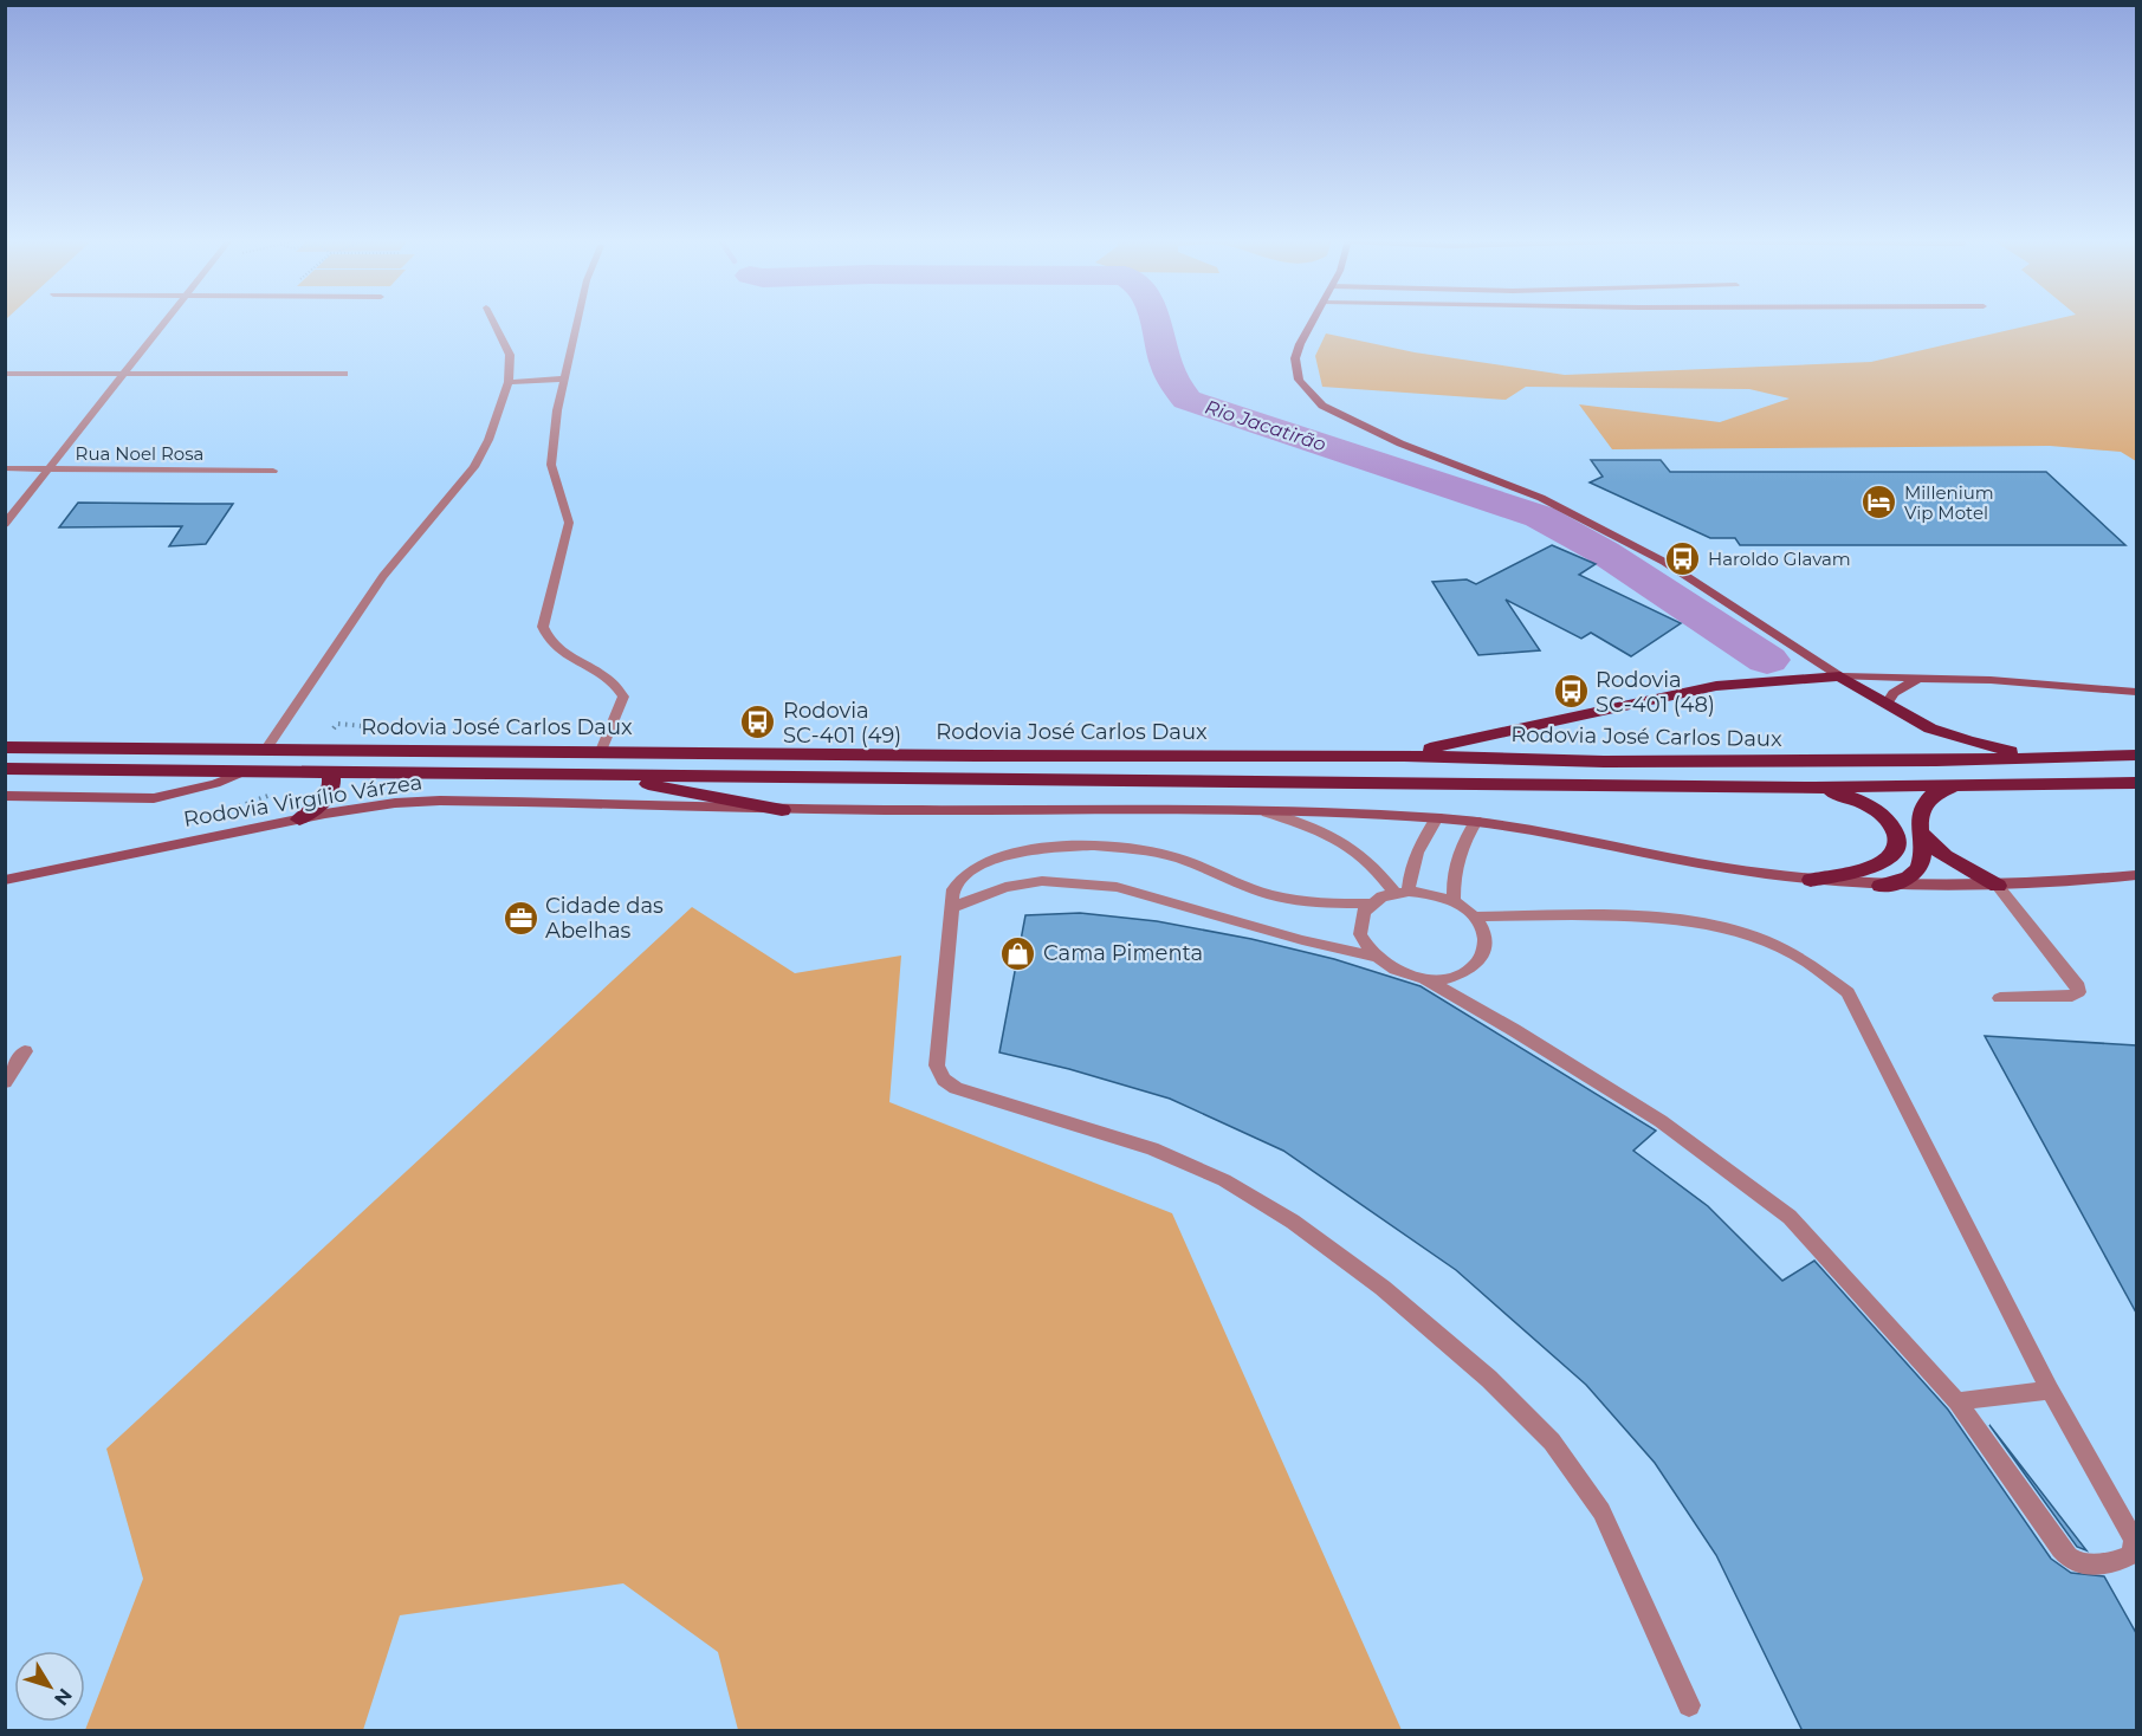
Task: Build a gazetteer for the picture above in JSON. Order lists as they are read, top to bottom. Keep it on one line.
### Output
{"streets":{"highway":["Rodovia José Carlos Daux"],"main road":["Rodovia Virgílio Várzea"],"street":["Rua Noel Rosa"]},"water":["Rio Jacatirão"],"places":{"hotel":["Millenium Vip Motel"],"bus stop":["Haroldo Glavam","Rodovia SC-401 (48)","Rodovia SC-401 (49)"],"office":["Cidade das Abelhas"],"shop":["Cama Pimenta"]},"north":"bottom right"}
